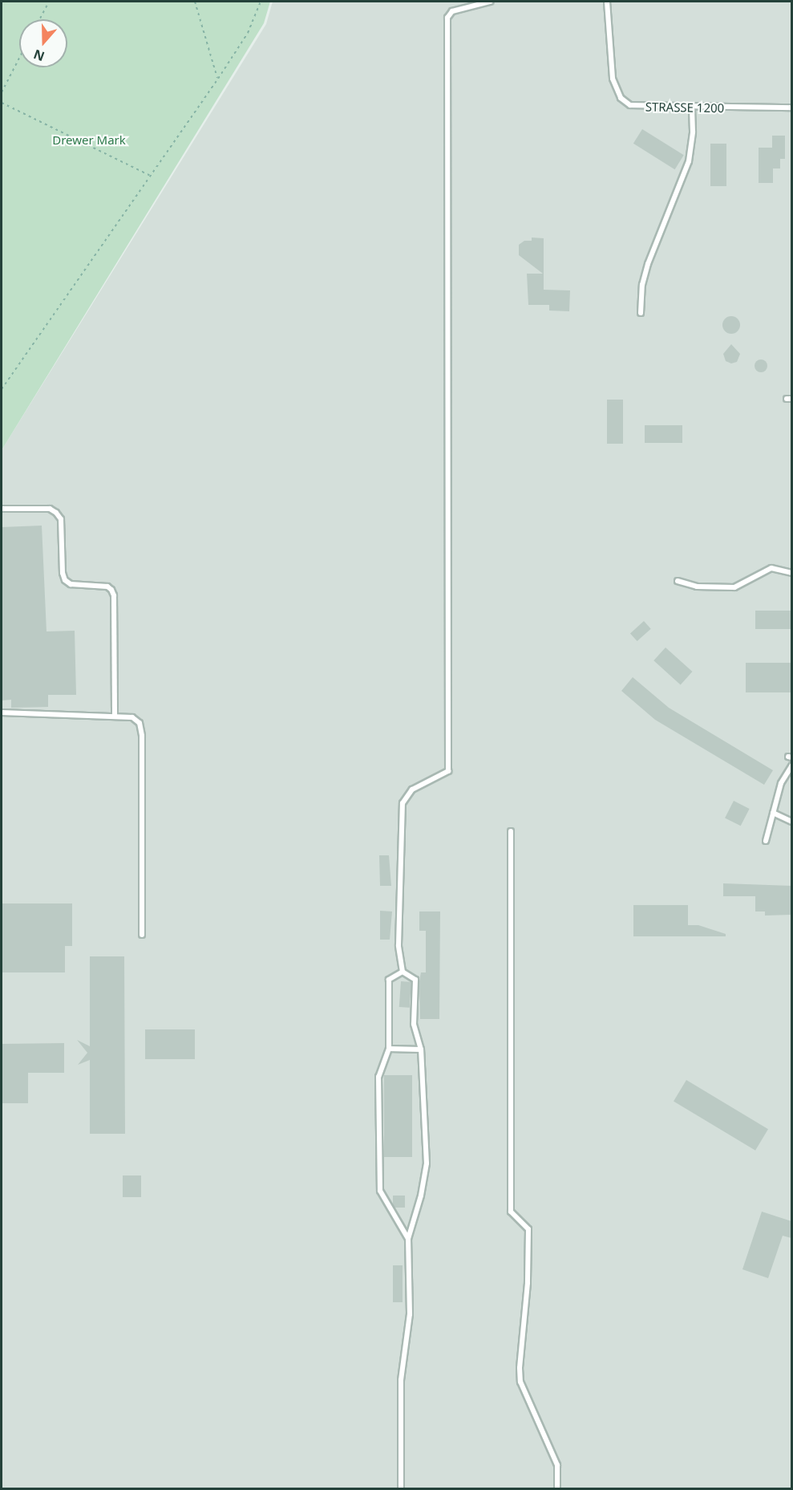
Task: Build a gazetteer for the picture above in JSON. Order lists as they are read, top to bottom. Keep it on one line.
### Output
{"streets":{"lane":["STRASSE 1200"]},"parks":["Drewer Mark"],"north":"bottom"}
